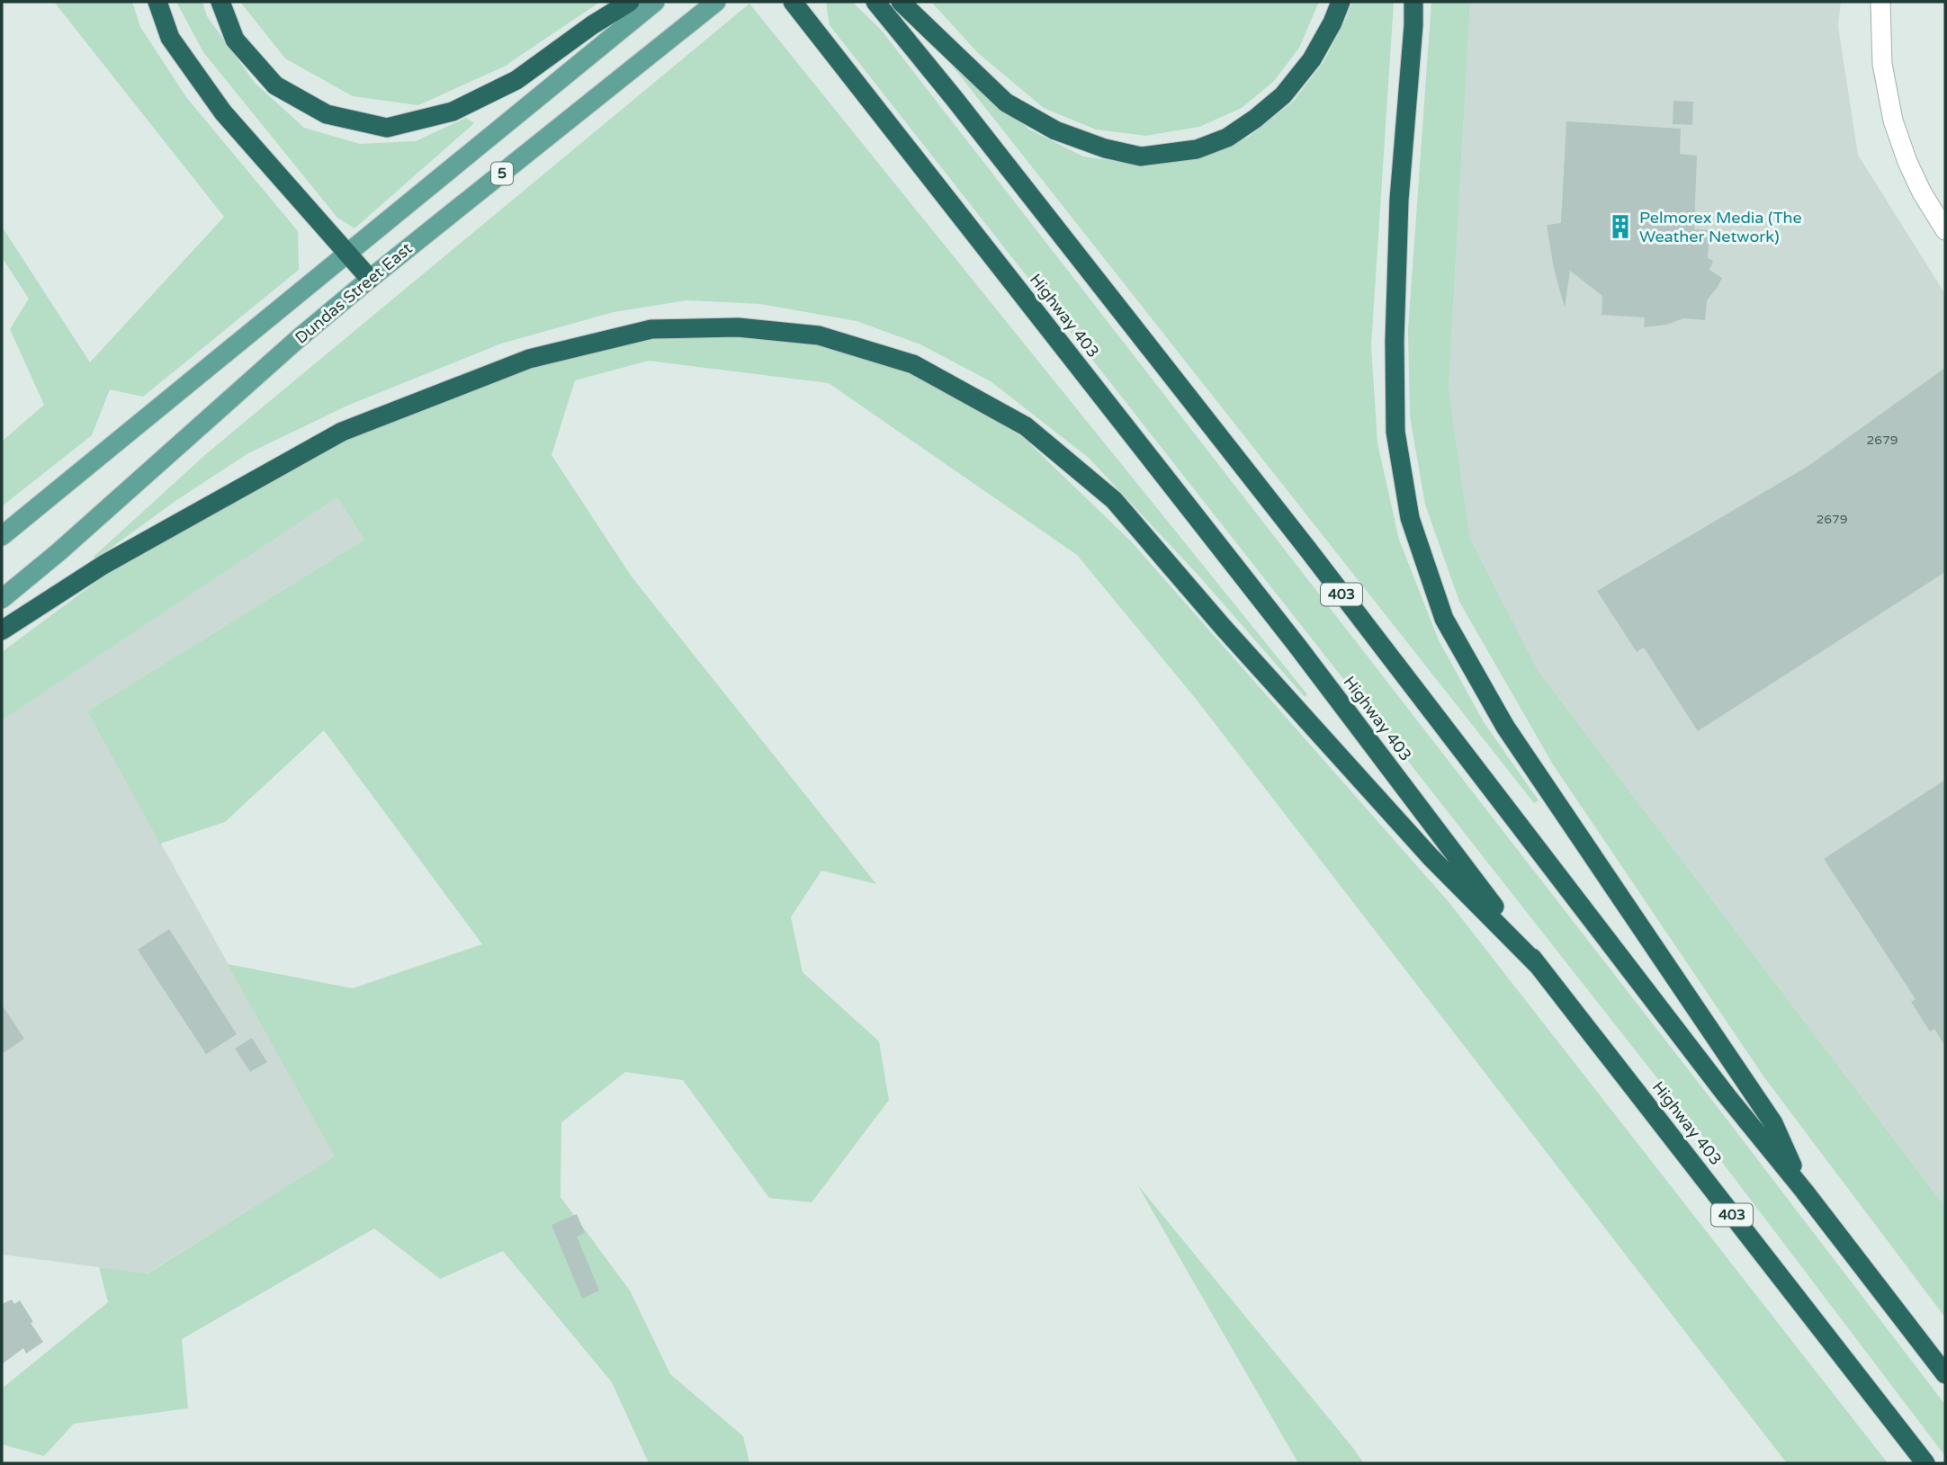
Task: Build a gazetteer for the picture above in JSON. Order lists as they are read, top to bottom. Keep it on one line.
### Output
{"streets":{"highway":["Highway 403","403"],"main road":["5","Dundas Street East"]},"places":{"building":["Pelmorex Media (The Weather Network)"]},"house_numbers":["2679","2679"]}
